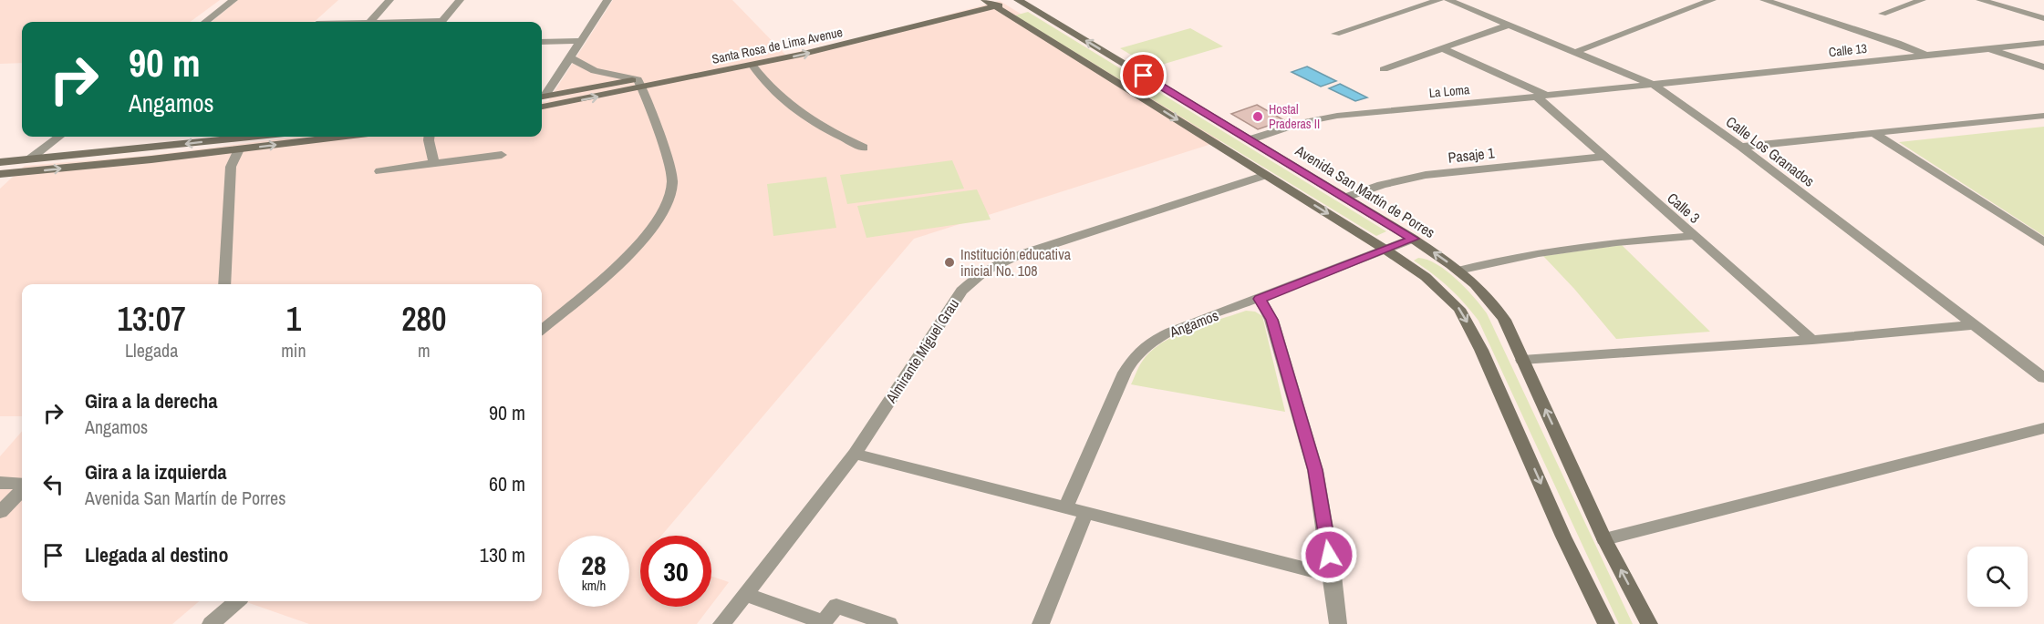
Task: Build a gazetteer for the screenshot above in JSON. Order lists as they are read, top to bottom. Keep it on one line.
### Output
{"streets":{"main road":["Santa Rosa de Lima Avenue","Avenida San Martín de Porres"],"street":["Calle 13","La Loma","Calle Los Granados","Pasaje 1","Calle 3","Angamos","Almirante Miguel Grau"]},"crossings":[["Santa Rosa de Lima Avenue","Avenida San Martín de Porres"],["Calle 13","La Loma"],["Calle 13","Calle Los Granados"],["La Loma","Calle Los Granados"],["La Loma","Avenida San Martín de Porres"],["La Loma","Calle 3"],["Pasaje 1","Avenida San Martín de Porres"],["Pasaje 1","Calle 3"],["Avenida San Martín de Porres","Angamos"]],"places":["Hostal Praderas II","Institución educativa inicial No. 108"],"page":{"turn":["90 m","Angamos"],"eta":["13:07","Llegada","1","min","280","m"],"list":[{"name":"Gira a la derecha","note":"Angamos","value":"90 m"},{"name":"Gira a la izquierda","note":"Avenida San Martín de Porres","value":"60 m"},{"name":"Llegada al destino","value":"130 m"}],"speed":"28 km/h","limit":"30"}}
